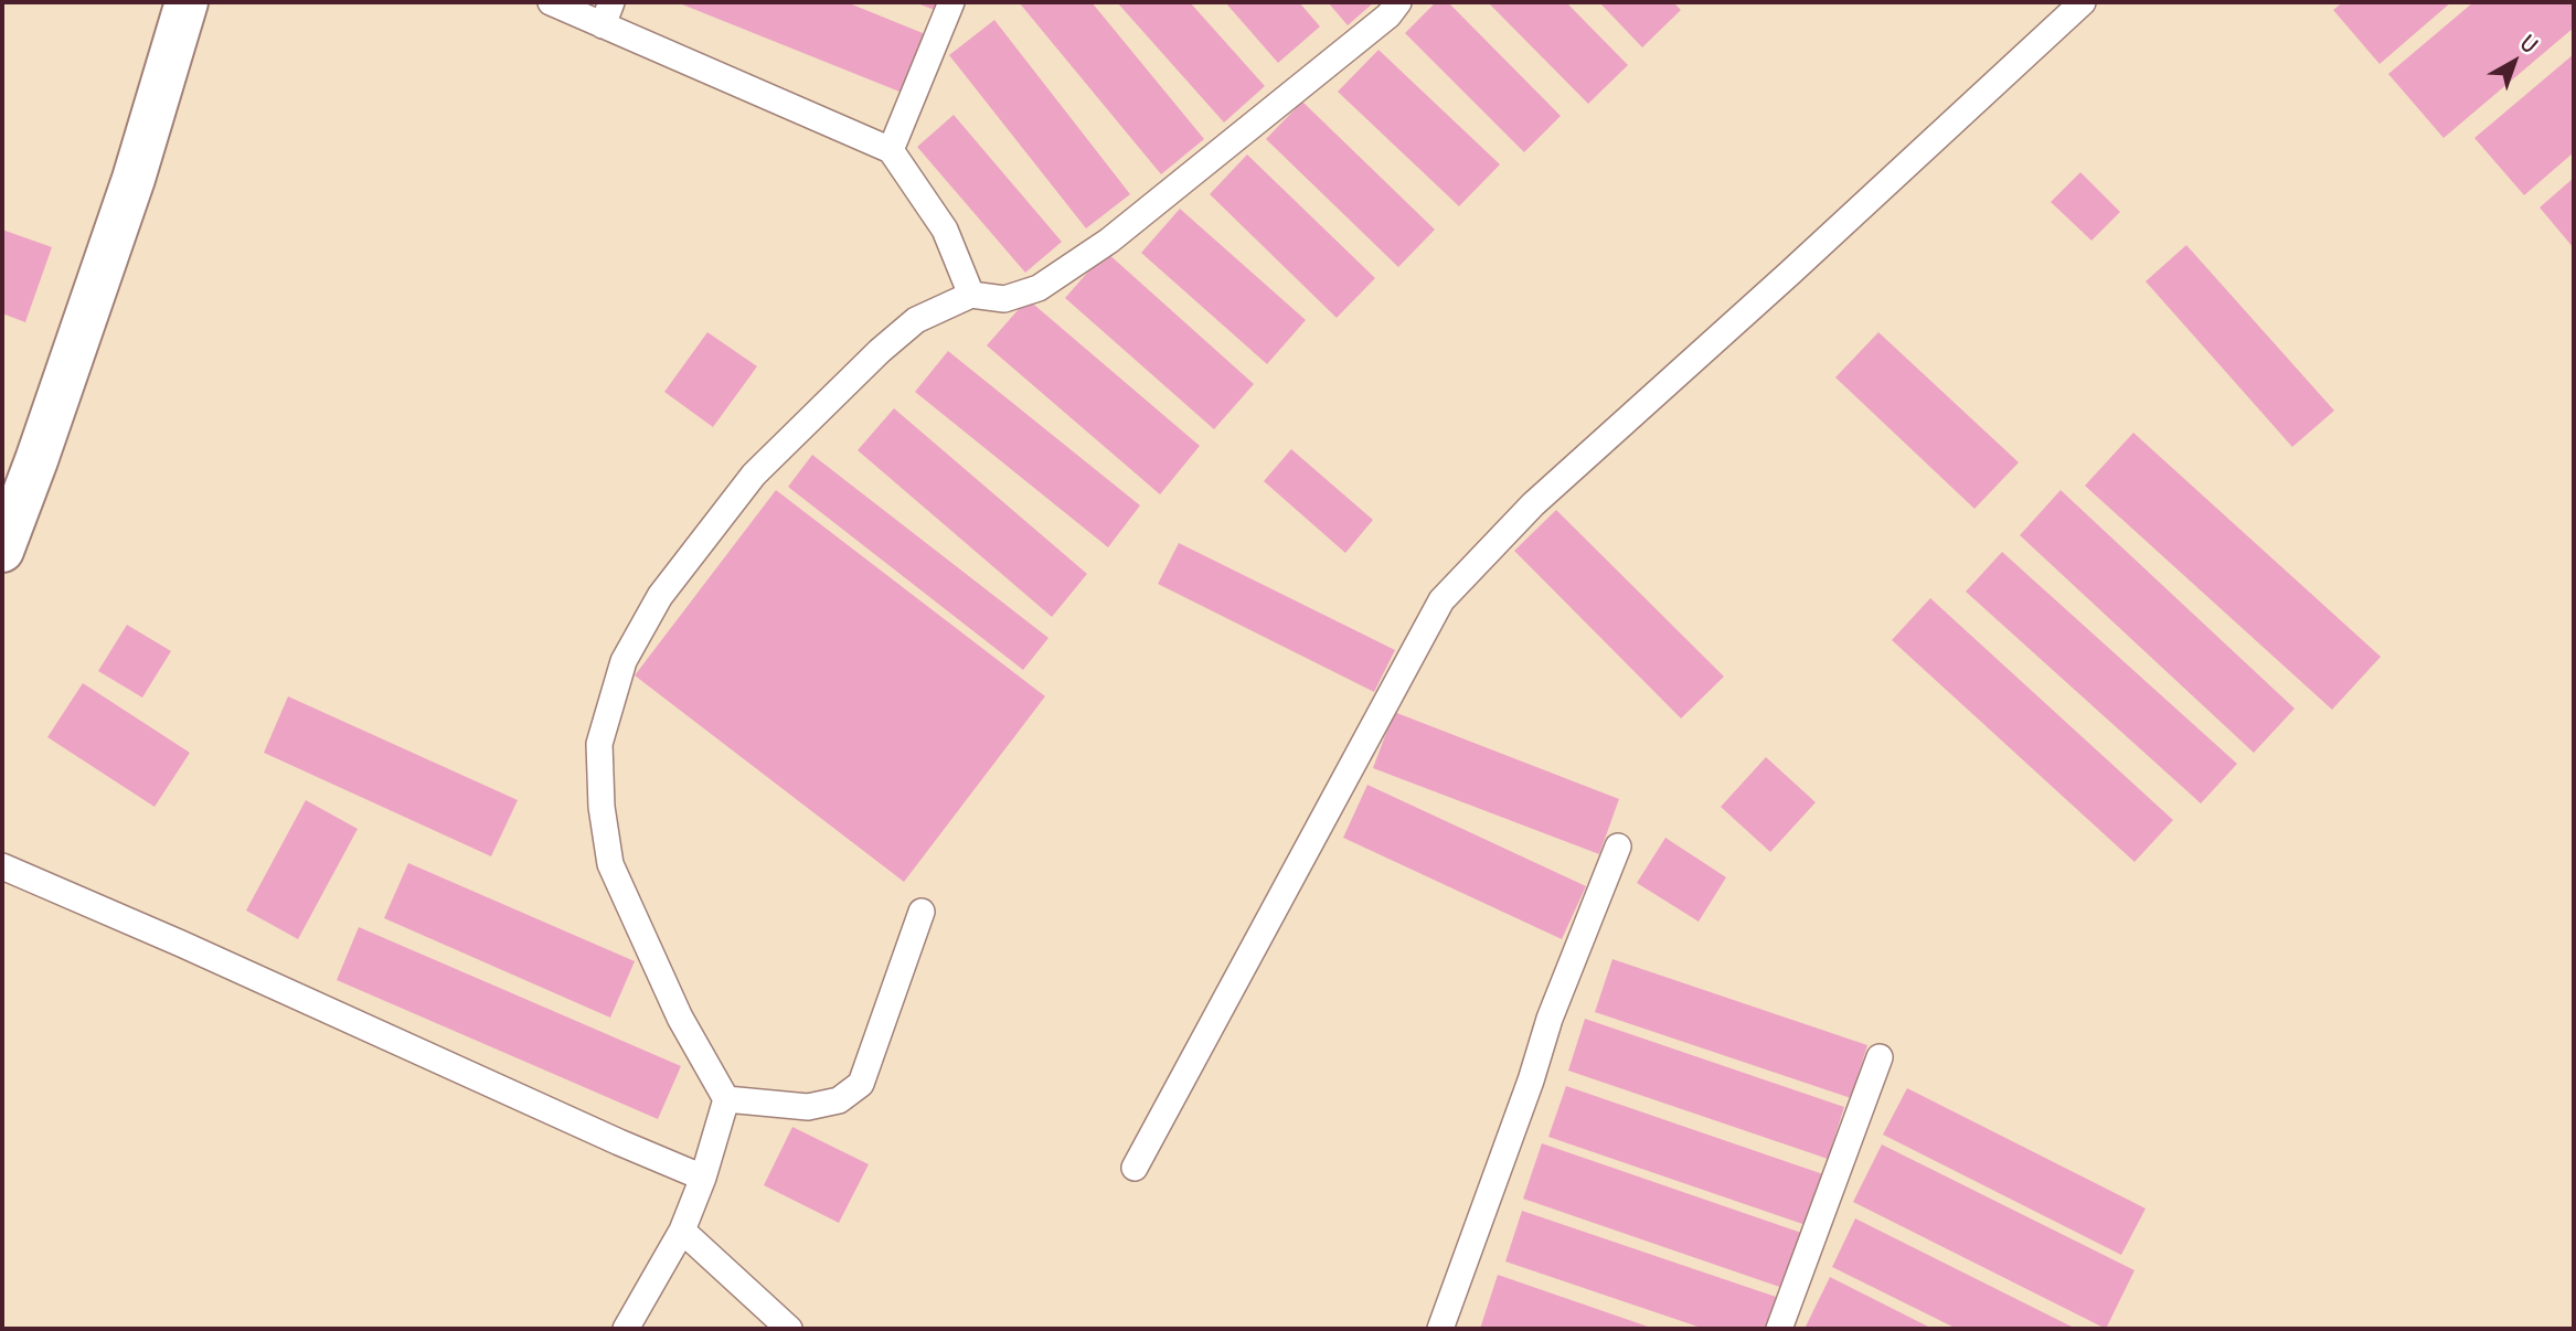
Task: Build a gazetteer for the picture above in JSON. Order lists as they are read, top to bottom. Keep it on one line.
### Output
{"north":"top right"}
